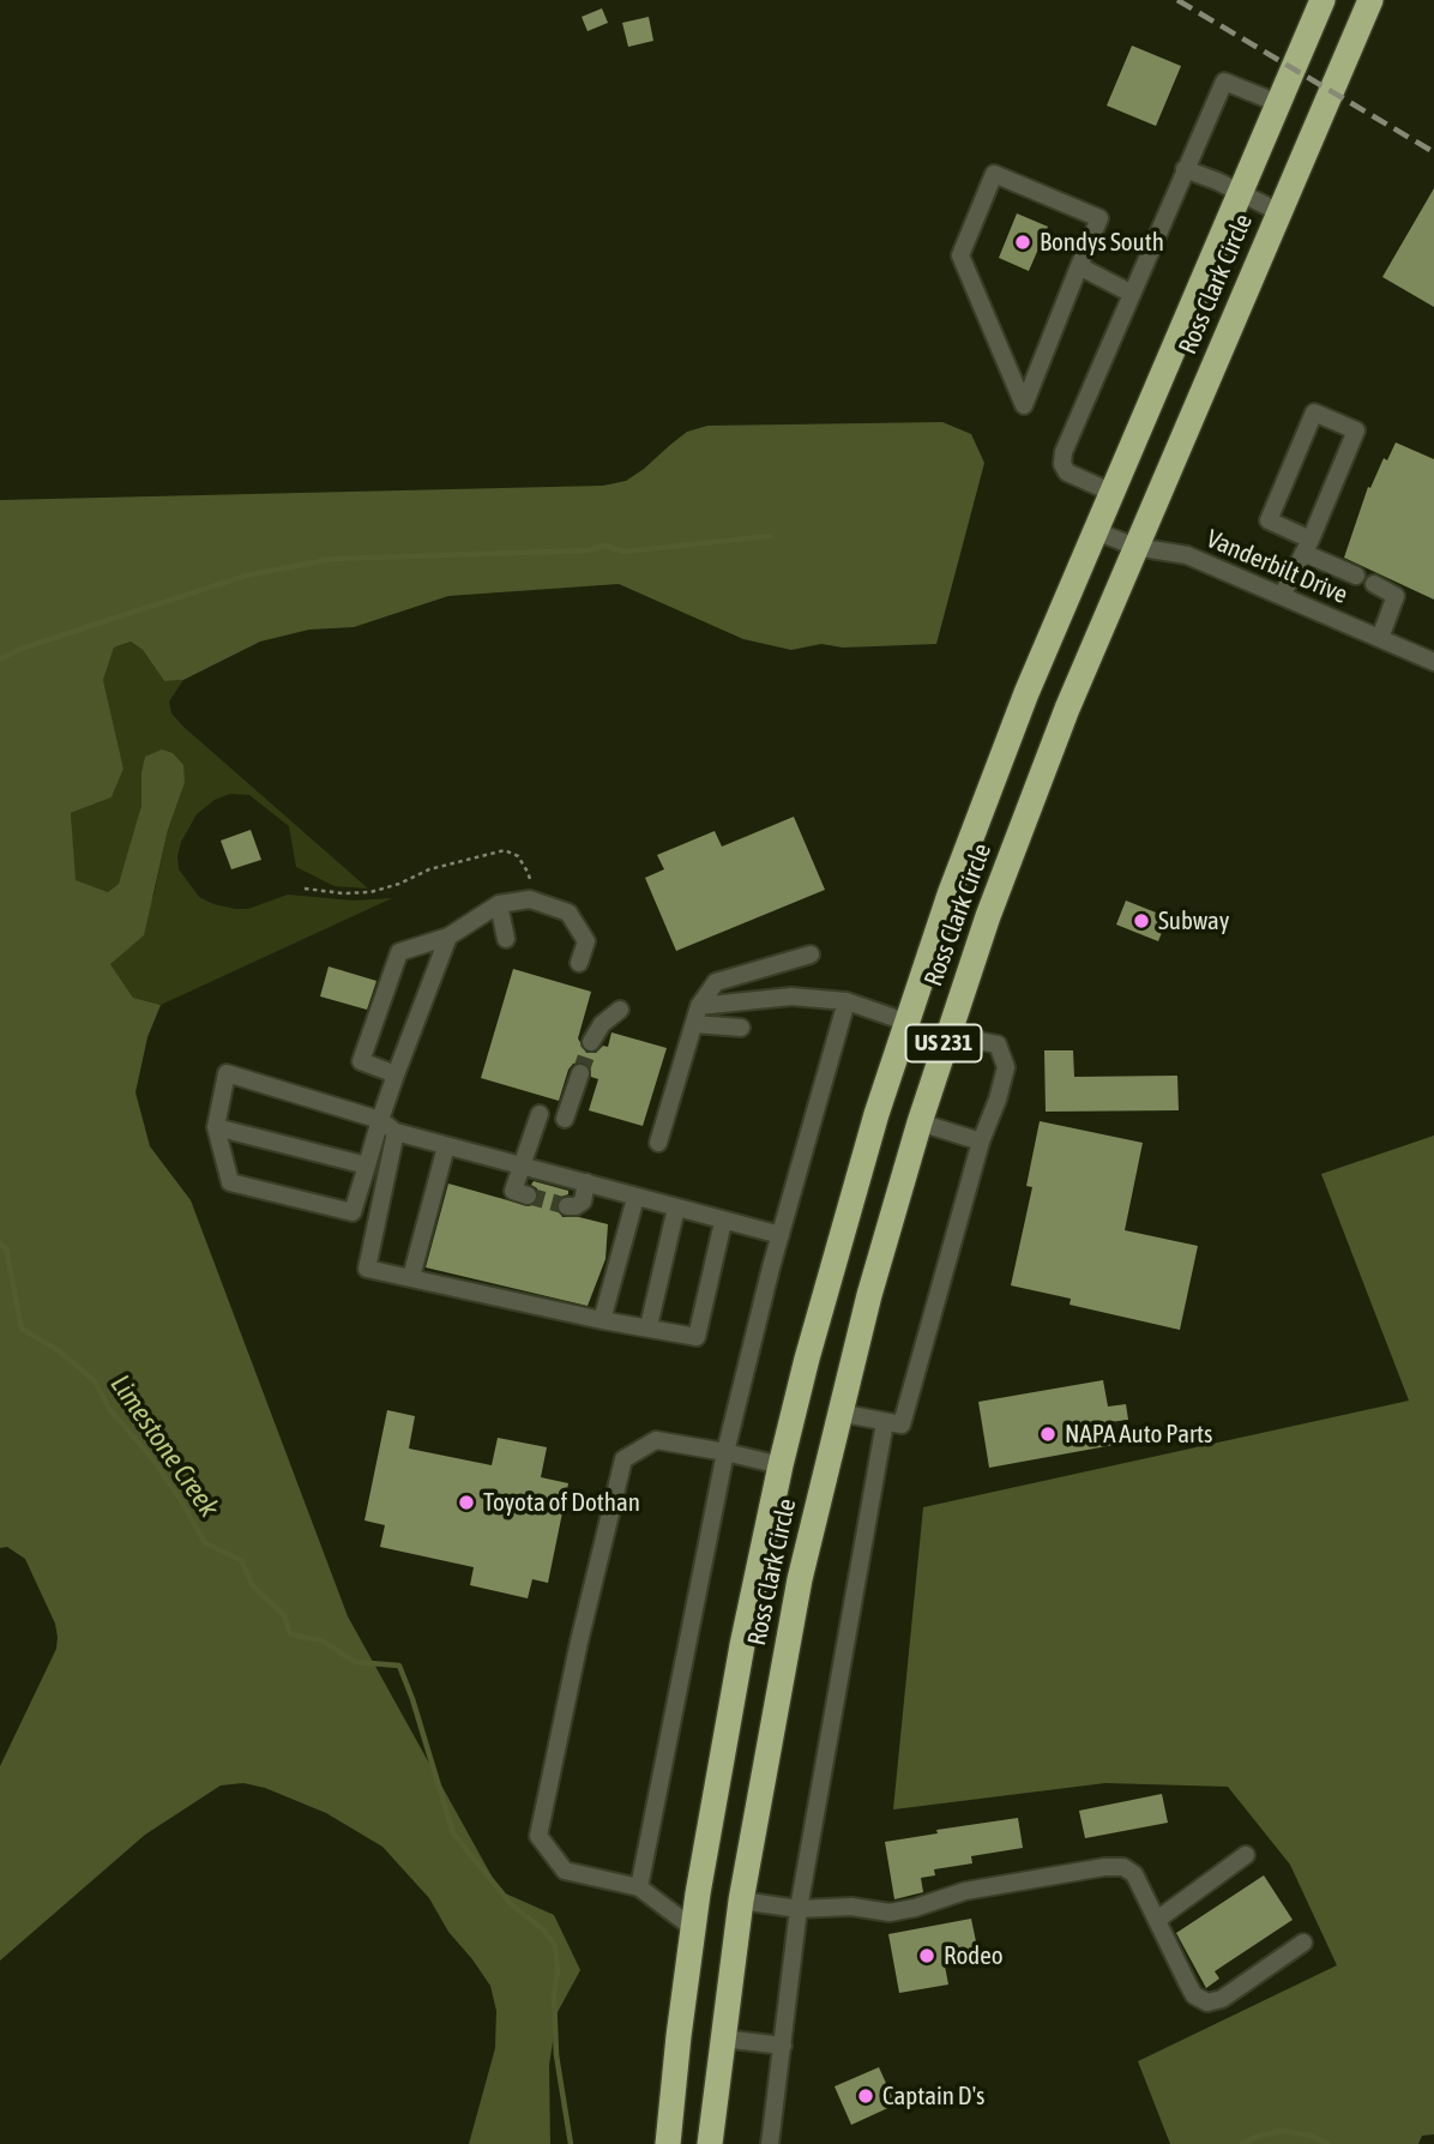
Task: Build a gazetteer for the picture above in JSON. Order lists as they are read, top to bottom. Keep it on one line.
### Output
{"streets":{"highway":["Ross Clark Circle","US 231"],"street":["Vanderbilt Drive"]},"crossings":[["Ross Clark Circle","Vanderbilt Drive"]],"water":["Limestone Creek"],"places":["Bondys South","Subway","NAPA Auto Parts","Toyota of Dothan","Rodeo","Captain D's"]}
